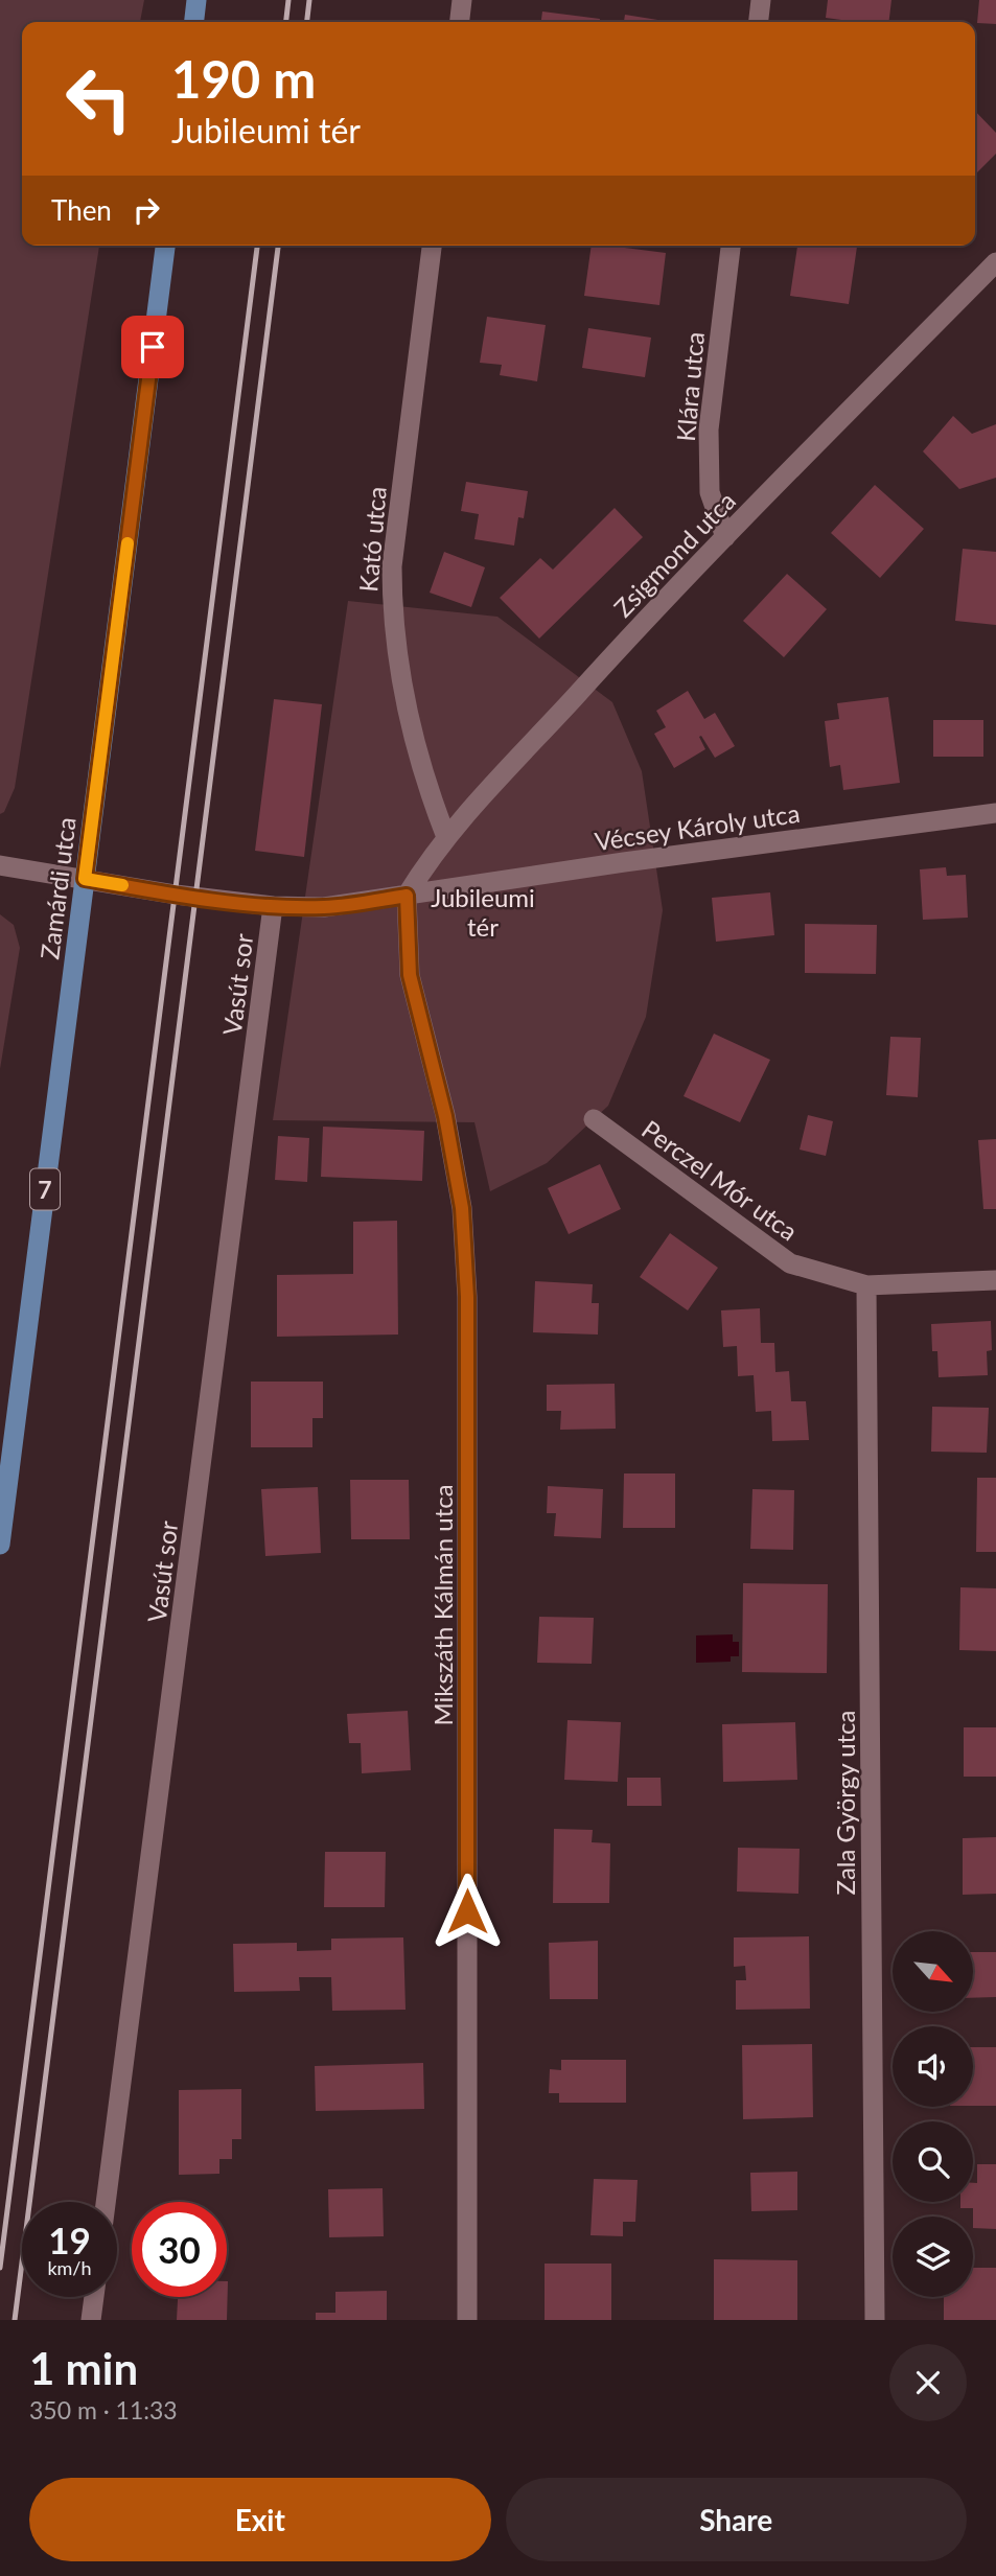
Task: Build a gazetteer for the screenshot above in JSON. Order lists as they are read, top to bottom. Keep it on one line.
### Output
{"streets":{"main road":["Zamárdi utca","7"],"street":["Klára utca","Kató utca","Zsigmond utca","Vécsey Károly utca","Vasút sor","Perczel Mór utca","Mikszáth Kálmán utca","Zala György utca"]},"crossings":[["Klára utca","Zsigmond utca"],["Kató utca","Zsigmond utca"],["Zsigmond utca","Vécsey Károly utca"],["Zsigmond utca","Mikszáth Kálmán utca"],["Vécsey Károly utca","Mikszáth Kálmán utca"],["Perczel Mór utca","Zala György utca"]],"parks":["Jubileumi tér"],"north":"bottom right","page":{"turn":["190 m","Jubileumi tér"],"then":"Then","speed":"19 km/h","limit":"30","heading":["1 min","350 m · 11:33"],"buttons":["Exit","Share"]}}
